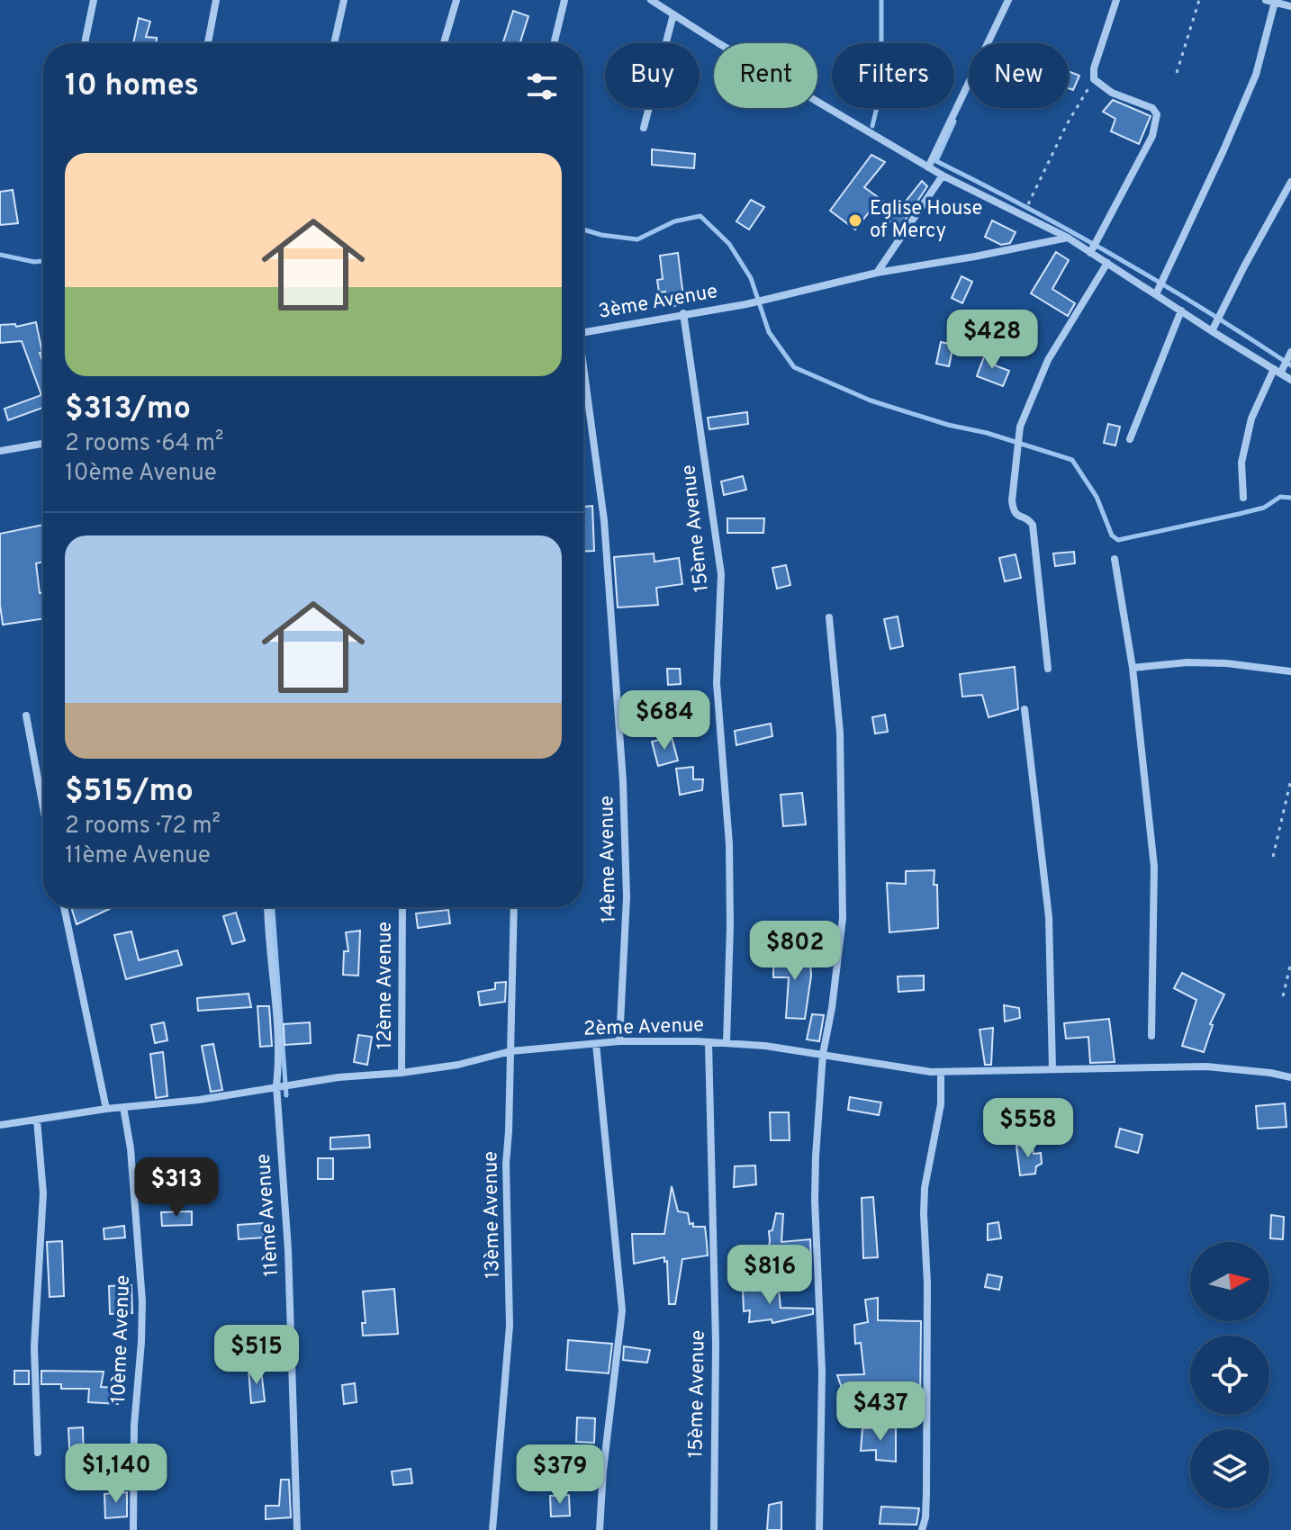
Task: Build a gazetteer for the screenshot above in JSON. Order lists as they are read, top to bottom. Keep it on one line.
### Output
{"streets":{"street":["3ème Avenue","15ème Avenue","14ème Avenue","12ème Avenue","2ème Avenue","11ème Avenue","13ème Avenue","10ème Avenue"]},"crossings":[["3ème Avenue","15ème Avenue"],["15ème Avenue","2ème Avenue"],["14ème Avenue","2ème Avenue"],["12ème Avenue","2ème Avenue"],["2ème Avenue","11ème Avenue"],["2ème Avenue","13ème Avenue"],["2ème Avenue","10ème Avenue"]],"places":["Eglise House of Mercy"],"north":"right","page":{"chip":["Buy","Rent","Filters","New"],"heading":"10 homes","list":[{"name":"$313/mo","note":"2 rooms · 64 m² · 10ème Avenue"},{"name":"$515/mo","note":"2 rooms · 72 m² · 11ème Avenue"}],"price":["$428","$684","$802","$558","$313","$816","$515","$437","$1,140","$379"]}}
